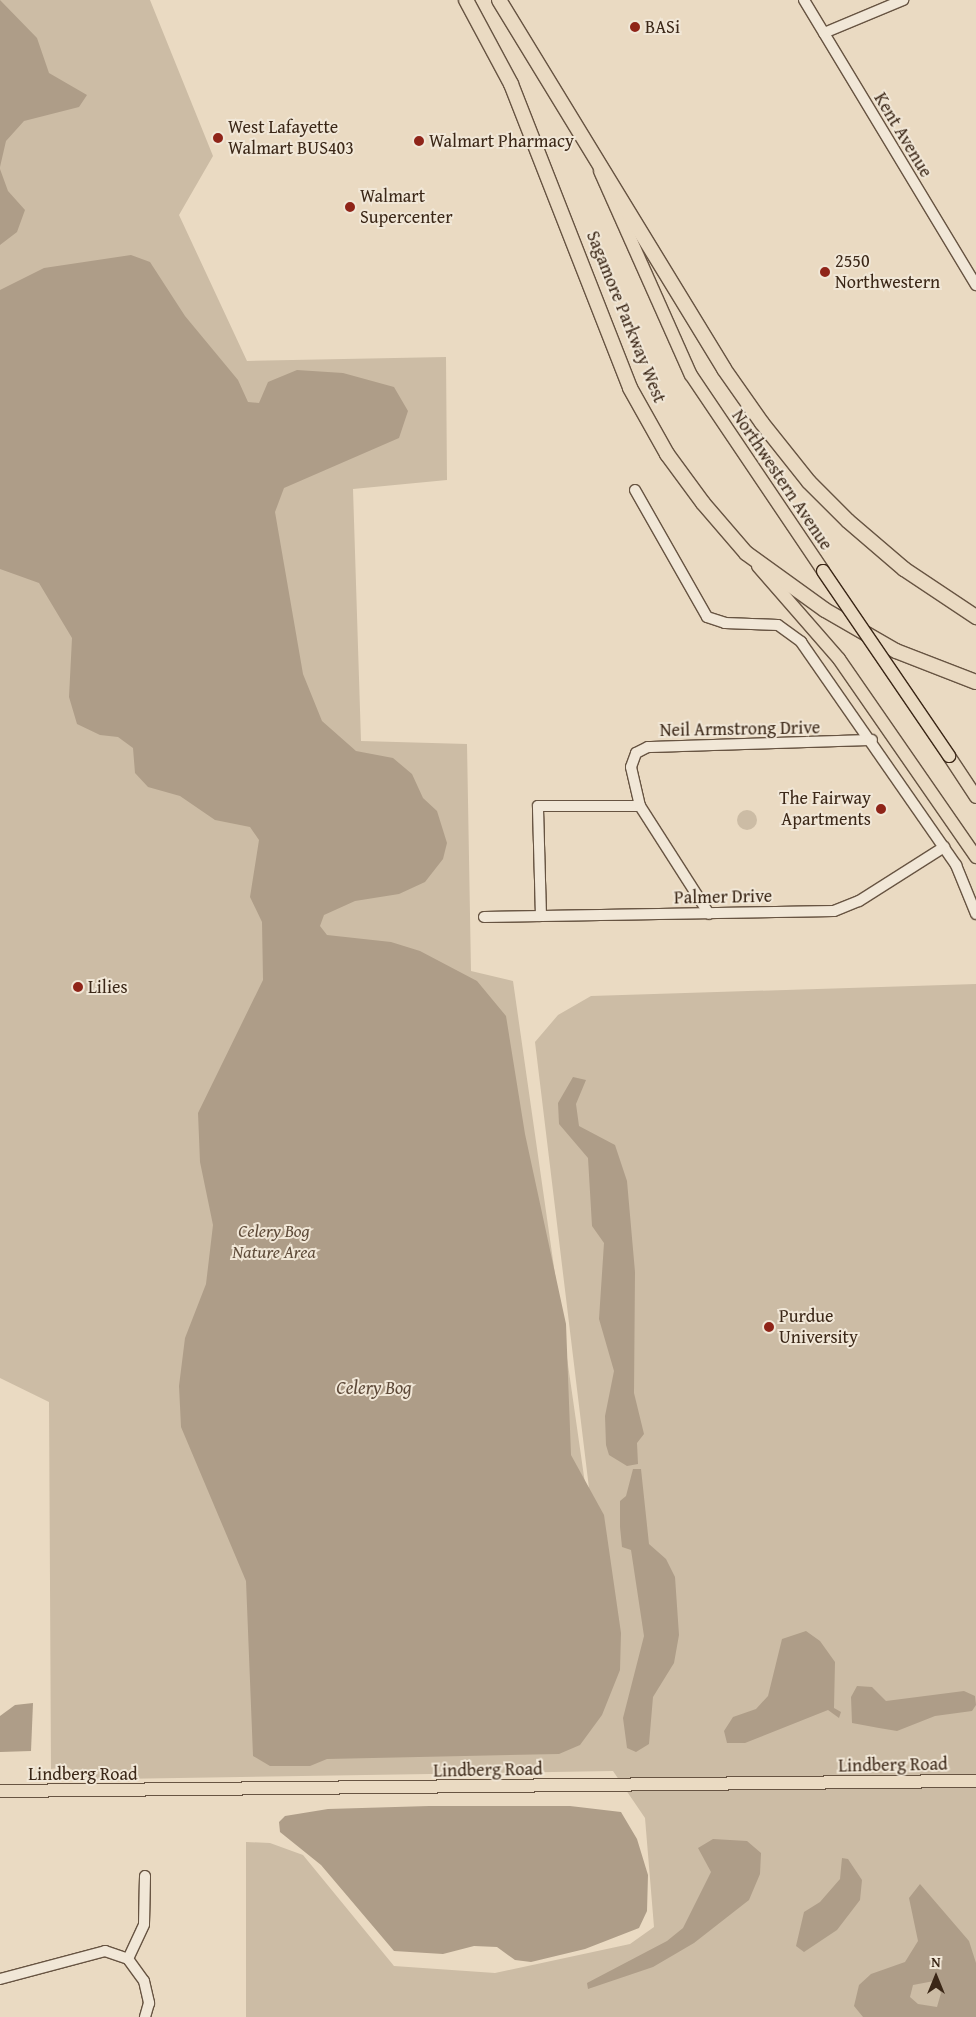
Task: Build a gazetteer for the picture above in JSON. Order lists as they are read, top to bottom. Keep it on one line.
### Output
{"streets":{"highway":["Sagamore Parkway West"],"main road":["Northwestern Avenue","Lindberg Road"],"street":["Kent Avenue","Neil Armstrong Drive","Palmer Drive"]},"crossings":[["Neil Armstrong Drive","Palmer Drive"]],"water":["Celery Bog"],"parks":["Celery Bog Nature Area"],"places":["BASi","West Lafayette Walmart BUS403","Walmart Pharmacy","Walmart Supercenter","2550 Northwestern","The Fairway Apartments","Lilies","Purdue University"],"north":"top"}
